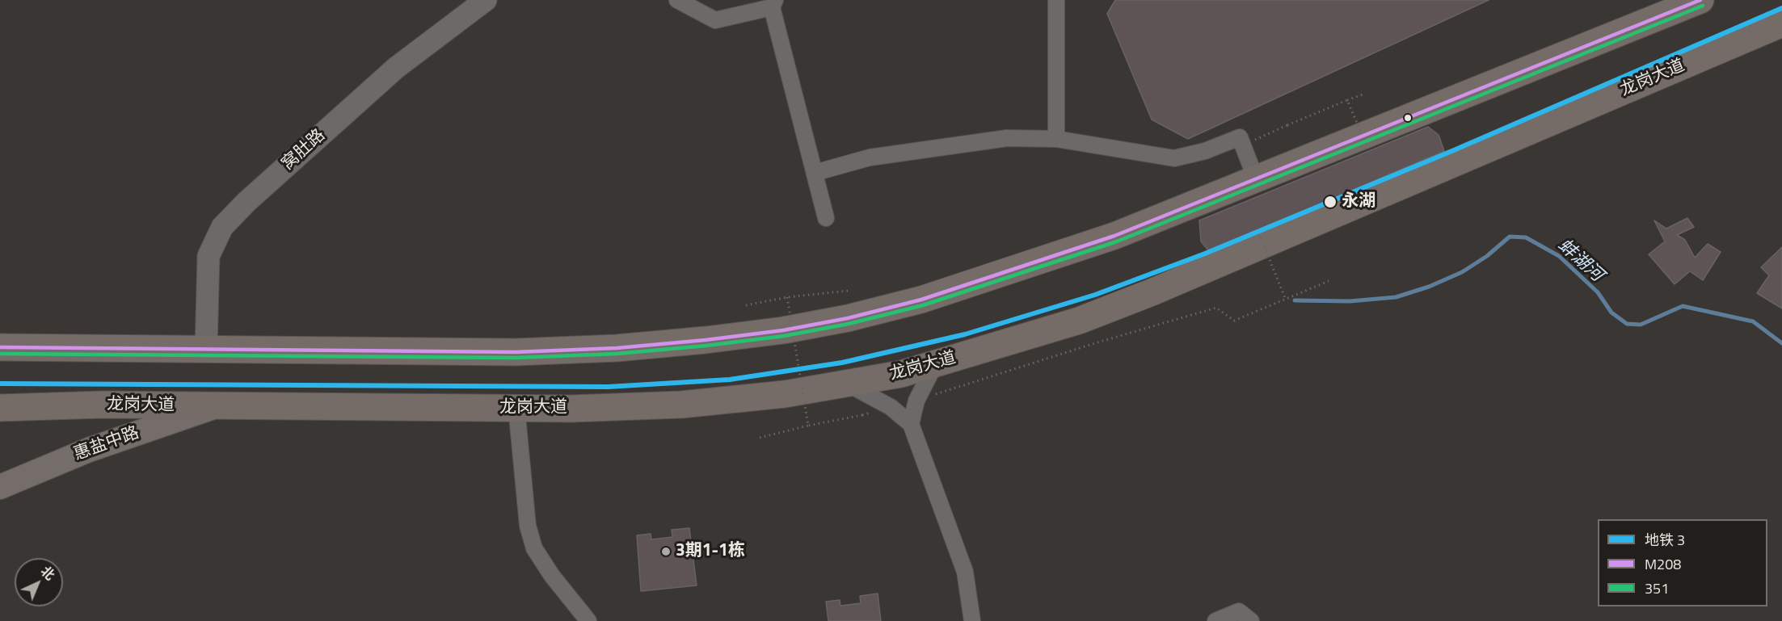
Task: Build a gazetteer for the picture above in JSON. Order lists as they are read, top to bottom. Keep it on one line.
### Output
{"streets":{"highway":["龙岗大道"],"main road":["惠盐中路"],"street":["窝肚路"]},"crossings":[["龙岗大道","惠盐中路"]],"water":["蚌湖河"],"places":["永湖","3期1-1栋"],"lines":["transit line M208","transit line 351","metro line 3"],"legend":["地铁 3","M208","351"],"north":"top right"}
